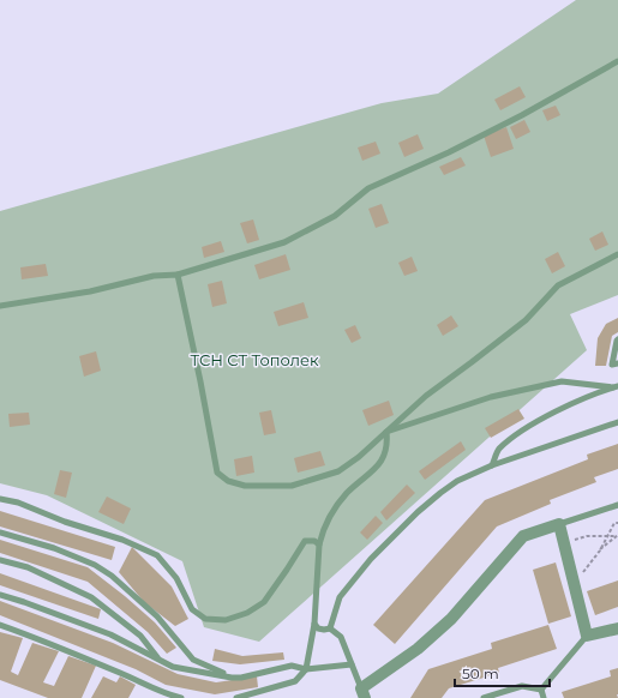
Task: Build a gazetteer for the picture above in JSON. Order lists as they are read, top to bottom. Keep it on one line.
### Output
{"parks":["ТСН СТ Тополек"],"scale_bar":"50 m"}
